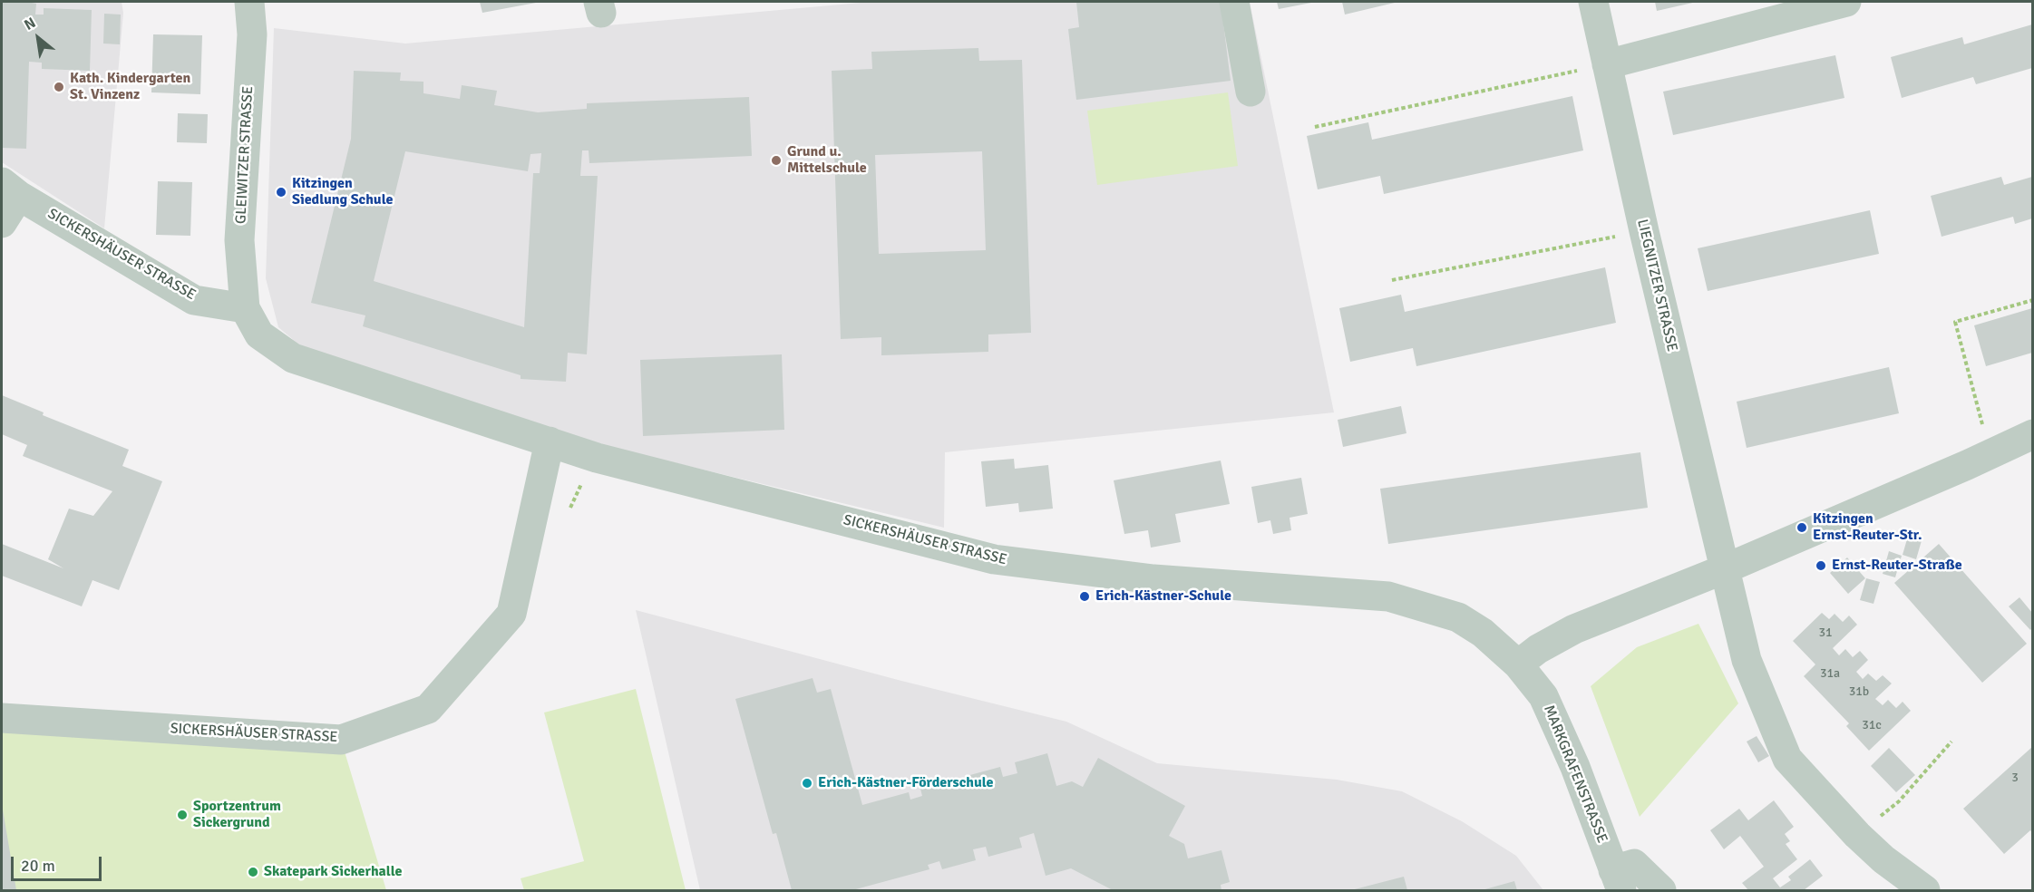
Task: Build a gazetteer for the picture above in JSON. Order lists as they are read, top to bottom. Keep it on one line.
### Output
{"streets":{"street":["GLEIWITZER STRASSE","SICKERSHÄUSER STRASSE","LIEGNITZER STRASSE","MARKGRAFENSTRASSE"]},"crossings":[["GLEIWITZER STRASSE","SICKERSHÄUSER STRASSE"],["SICKERSHÄUSER STRASSE","MARKGRAFENSTRASSE"]],"places":["Kath. Kindergarten St. Vinzenz","Grund u. Mittelschule","Kitzingen Siedlung Schule","Kitzingen Ernst-Reuter-Str.","Ernst-Reuter-Straße","Erich-Kästner-Schule","Erich-Kästner-Förderschule","Sportzentrum Sickergrund","Skatepark Sickerhalle"],"house_numbers":["31","31a","31b","31c","3"],"scale_bar":"20 m","north":"top left"}
